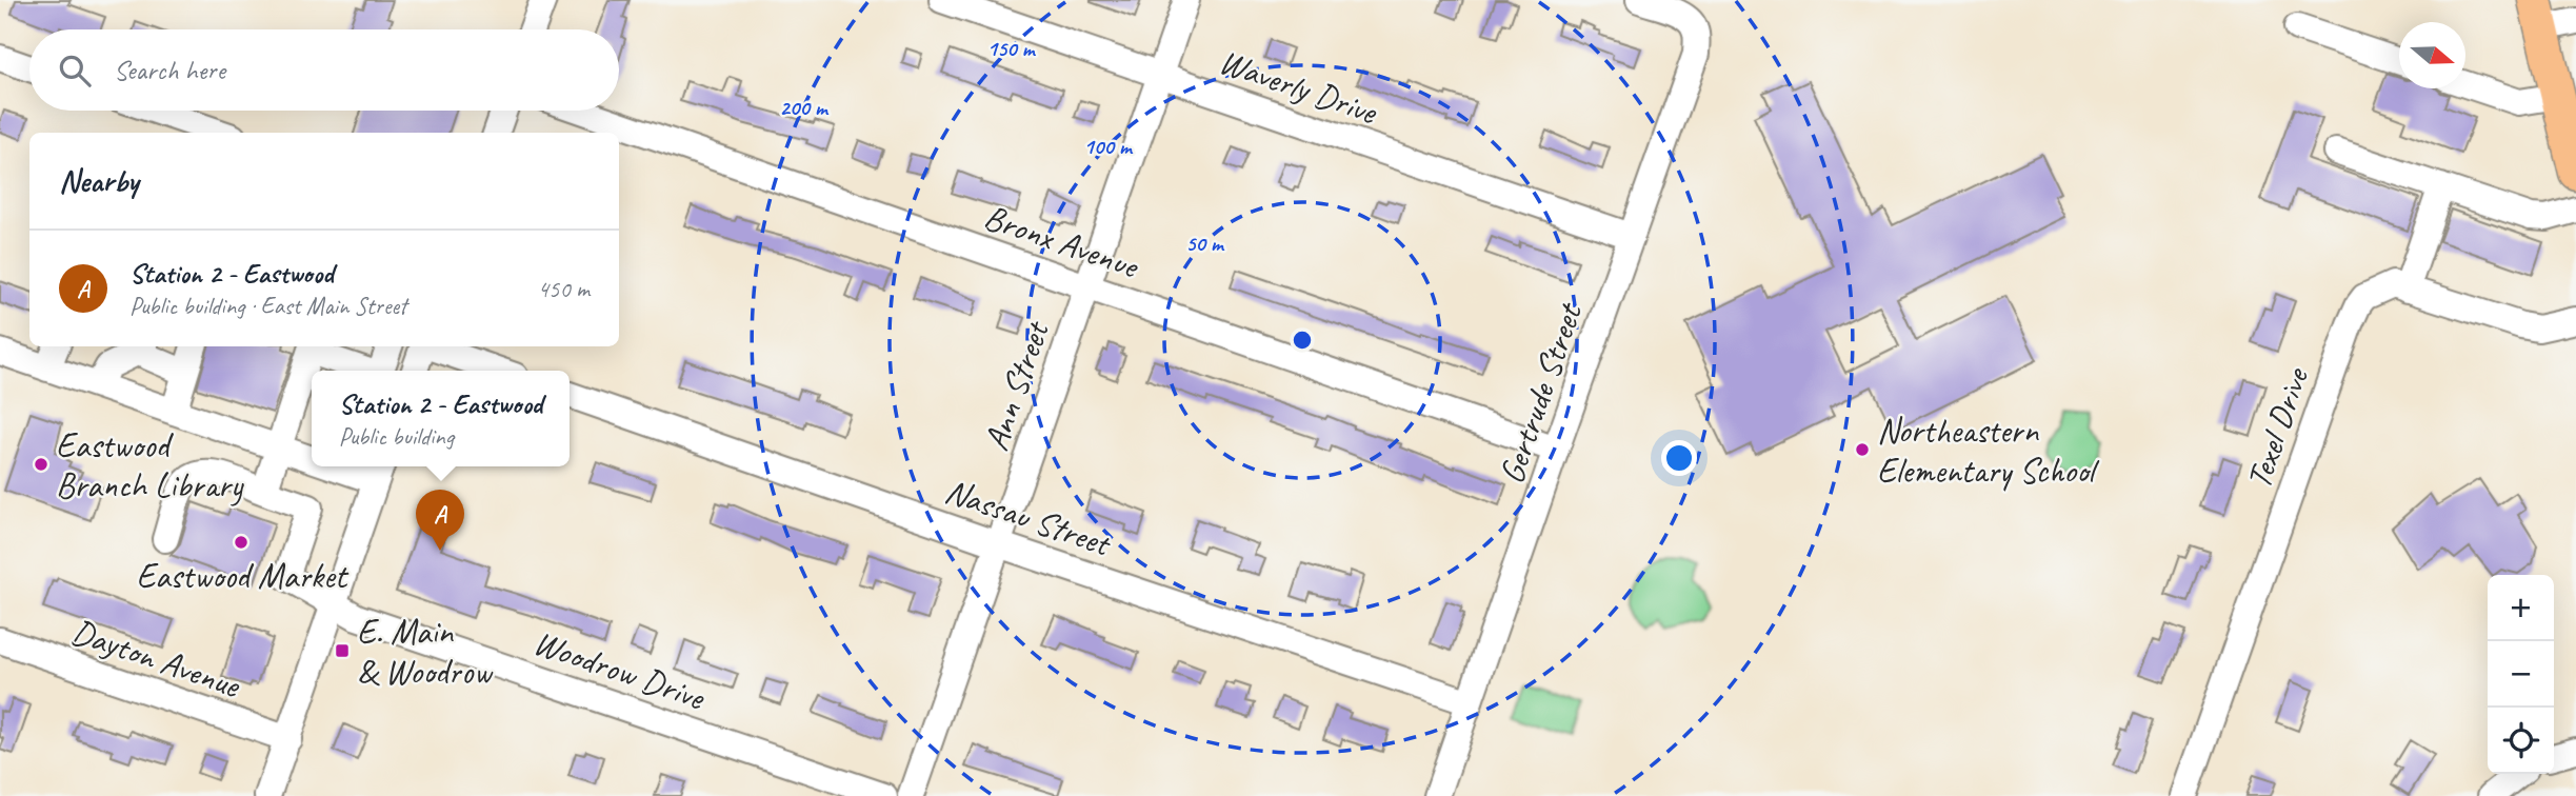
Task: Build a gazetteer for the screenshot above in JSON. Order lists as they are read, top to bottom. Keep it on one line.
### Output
{"streets":{"street":["Waverly Drive","Bronx Avenue","Ann Street","Gertrude Street","Texel Drive","Nassau Street","Dayton Avenue","Woodrow Drive"]},"crossings":[["Waverly Drive","Ann Street"],["Waverly Drive","Gertrude Street"],["Bronx Avenue","Ann Street"],["Bronx Avenue","Gertrude Street"],["Ann Street","Nassau Street"],["Gertrude Street","Nassau Street"]],"places":{"other":["Northeastern Elementary School","Eastwood Branch Library","Eastwood Market"],"transit":["E. Main & Woodrow"]},"north":"right","page":{"search":"Search here","heading":"Nearby","list":[{"mark":"A","name":"Station 2 - Eastwood","note":"Public building · East Main Street","value":"450 m"}],"popup":["Station 2 - Eastwood","Public building"],"pins":"A","map_buttons":["+","−"]},"rings":["150 m","200 m","100 m","50 m"]}
